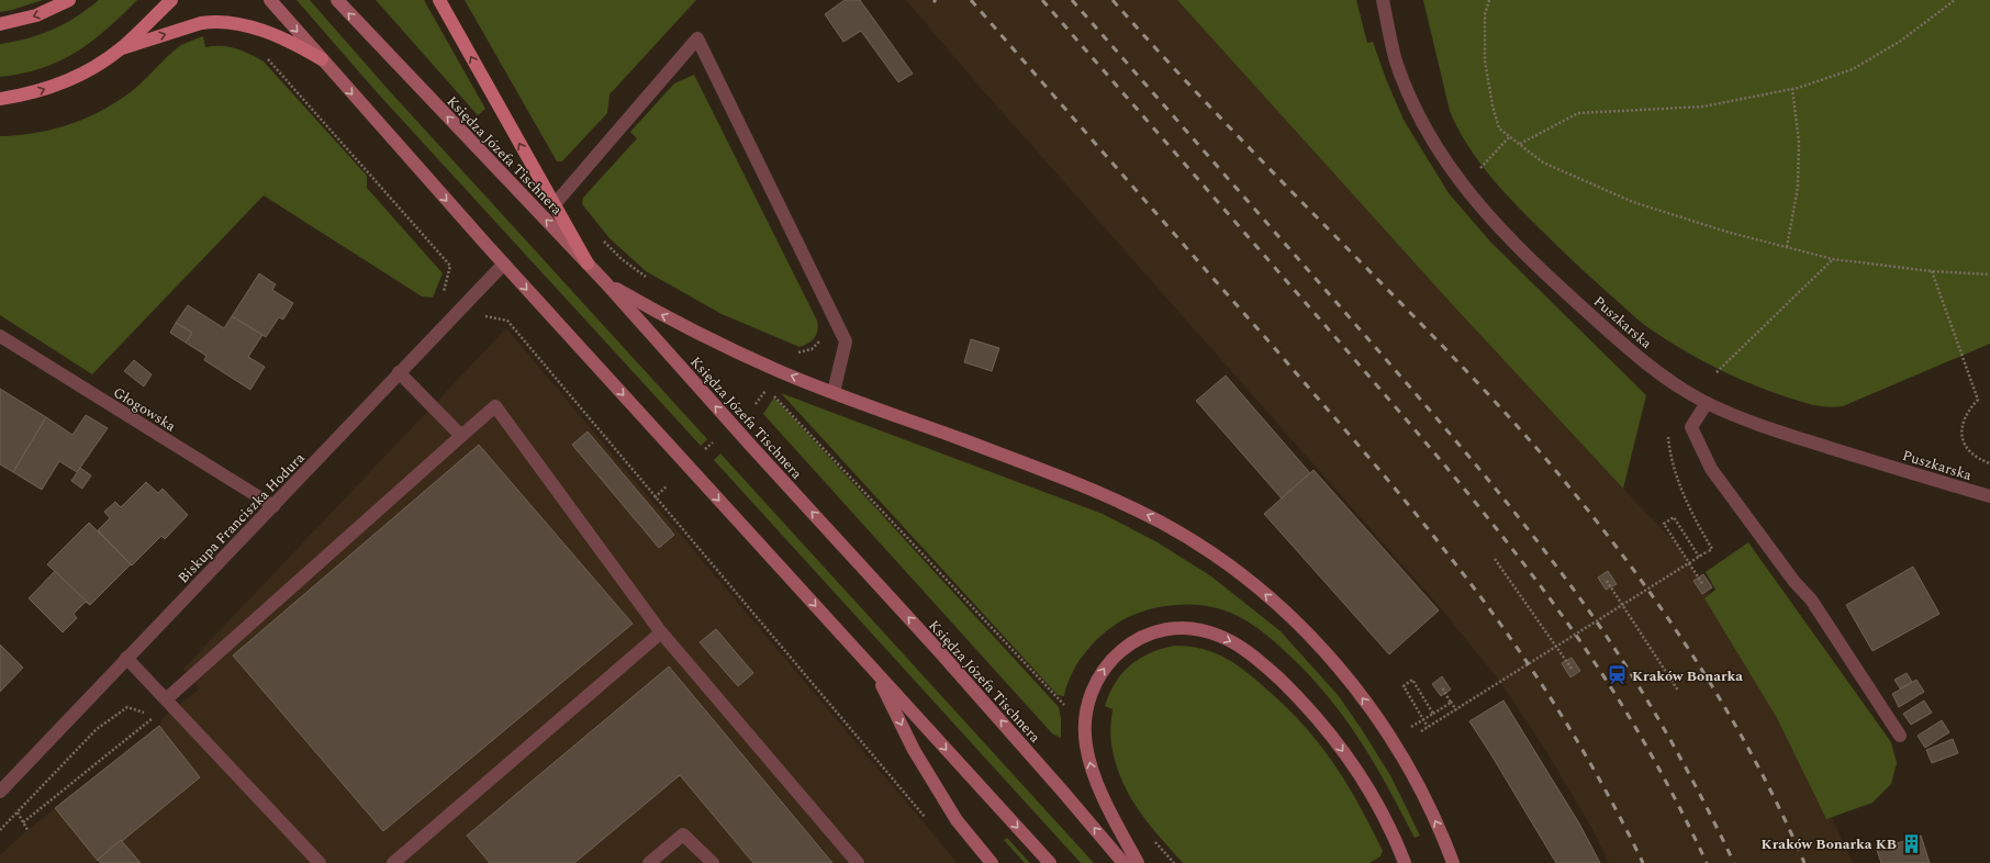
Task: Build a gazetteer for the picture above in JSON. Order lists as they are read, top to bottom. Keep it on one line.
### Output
{"streets":{"main road":["Księdza Józefa Tischnera"],"street":["Puszkarska","Głogowska","Biskupa Franciszka Hodura"]},"crossings":[["Głogowska","Biskupa Franciszka Hodura"]],"places":{"station":["Kraków Bonarka"],"building":["Kraków Bonarka KB"]}}
